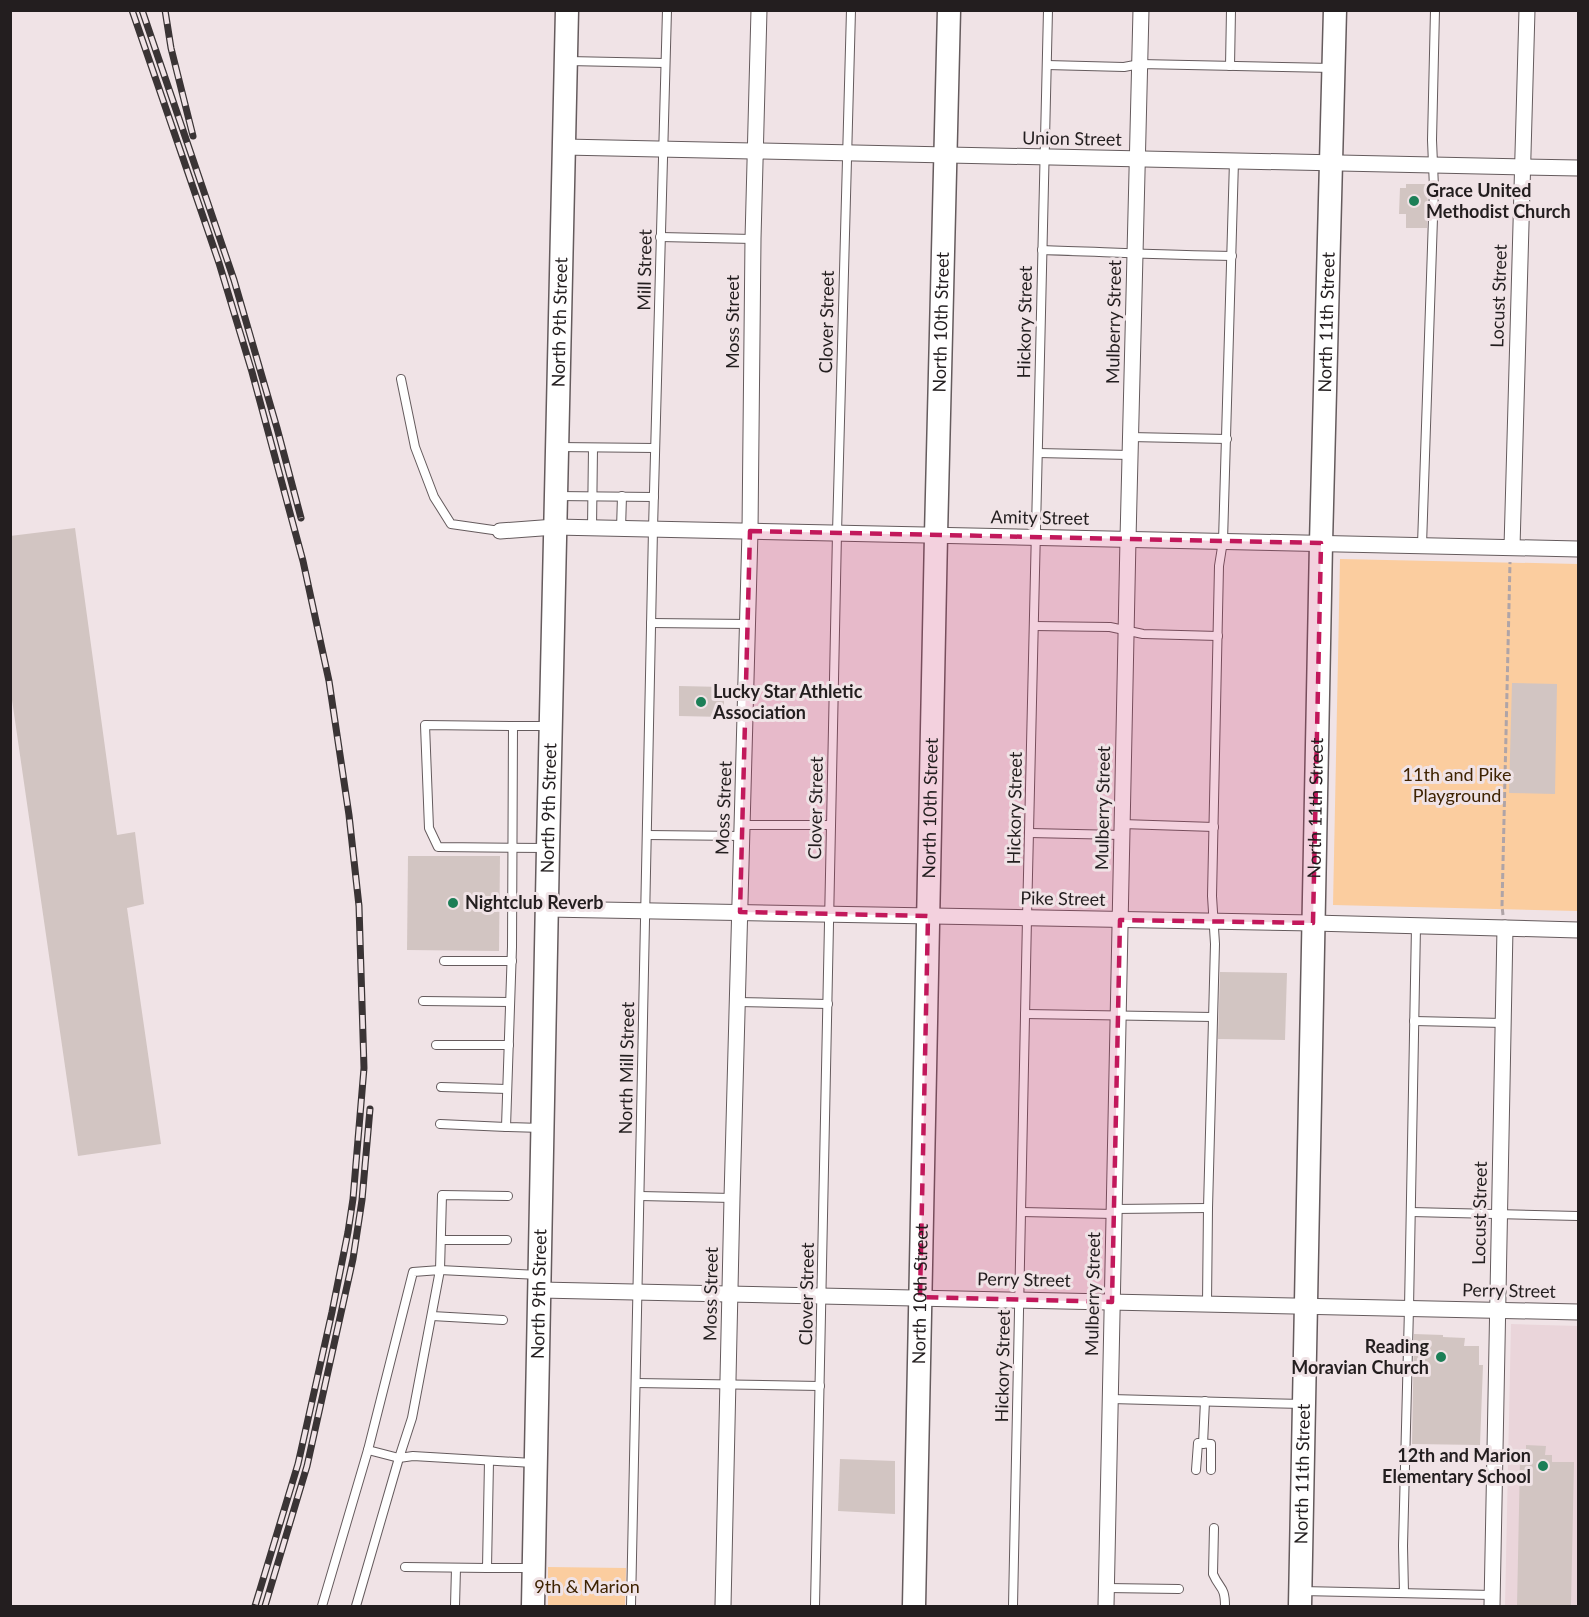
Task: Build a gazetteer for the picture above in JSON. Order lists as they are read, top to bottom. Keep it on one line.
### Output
{"streets":{"street":["Union Street","Locust Street","Moss Street","Mulberry Street","North 9th Street","North 10th Street","North 11th Street","Amity Street","Pike Street","Perry Street"],"lane":["Mill Street","Clover Street","Hickory Street","North Mill Street"]},"crossings":[["Union Street","Mill Street"],["Union Street","Locust Street"],["Union Street","Moss Street"],["Union Street","Clover Street"],["Union Street","Hickory Street"],["Union Street","Mulberry Street"],["Union Street","North 9th Street"],["Union Street","North 10th Street"],["Union Street","North 11th Street"],["Mill Street","Amity Street"],["Mill Street","North Mill Street"],["Locust Street","Amity Street"],["Locust Street","Pike Street"],["Locust Street","Perry Street"],["Moss Street","Amity Street"],["Moss Street","Pike Street"],["Moss Street","Perry Street"],["Clover Street","Amity Street"],["Clover Street","Pike Street"],["Clover Street","Perry Street"],["Hickory Street","Amity Street"],["Hickory Street","Pike Street"],["Hickory Street","Perry Street"],["Mulberry Street","Amity Street"],["Mulberry Street","Pike Street"],["Mulberry Street","Perry Street"],["North 9th Street","Amity Street"],["North 9th Street","Pike Street"],["North 9th Street","Perry Street"],["North 10th Street","Amity Street"],["North 10th Street","Pike Street"],["North 10th Street","Perry Street"],["North 11th Street","Amity Street"],["North 11th Street","Pike Street"],["North 11th Street","Perry Street"],["Amity Street","North Mill Street"],["Pike Street","North Mill Street"],["North Mill Street","Perry Street"]],"parks":["11th and Pike Playground","9th & Marion"],"places":["Grace United Methodist Church","Lucky Star Athletic Association","Nightclub Reverb","Reading Moravian Church","12th and Marion Elementary School"]}
